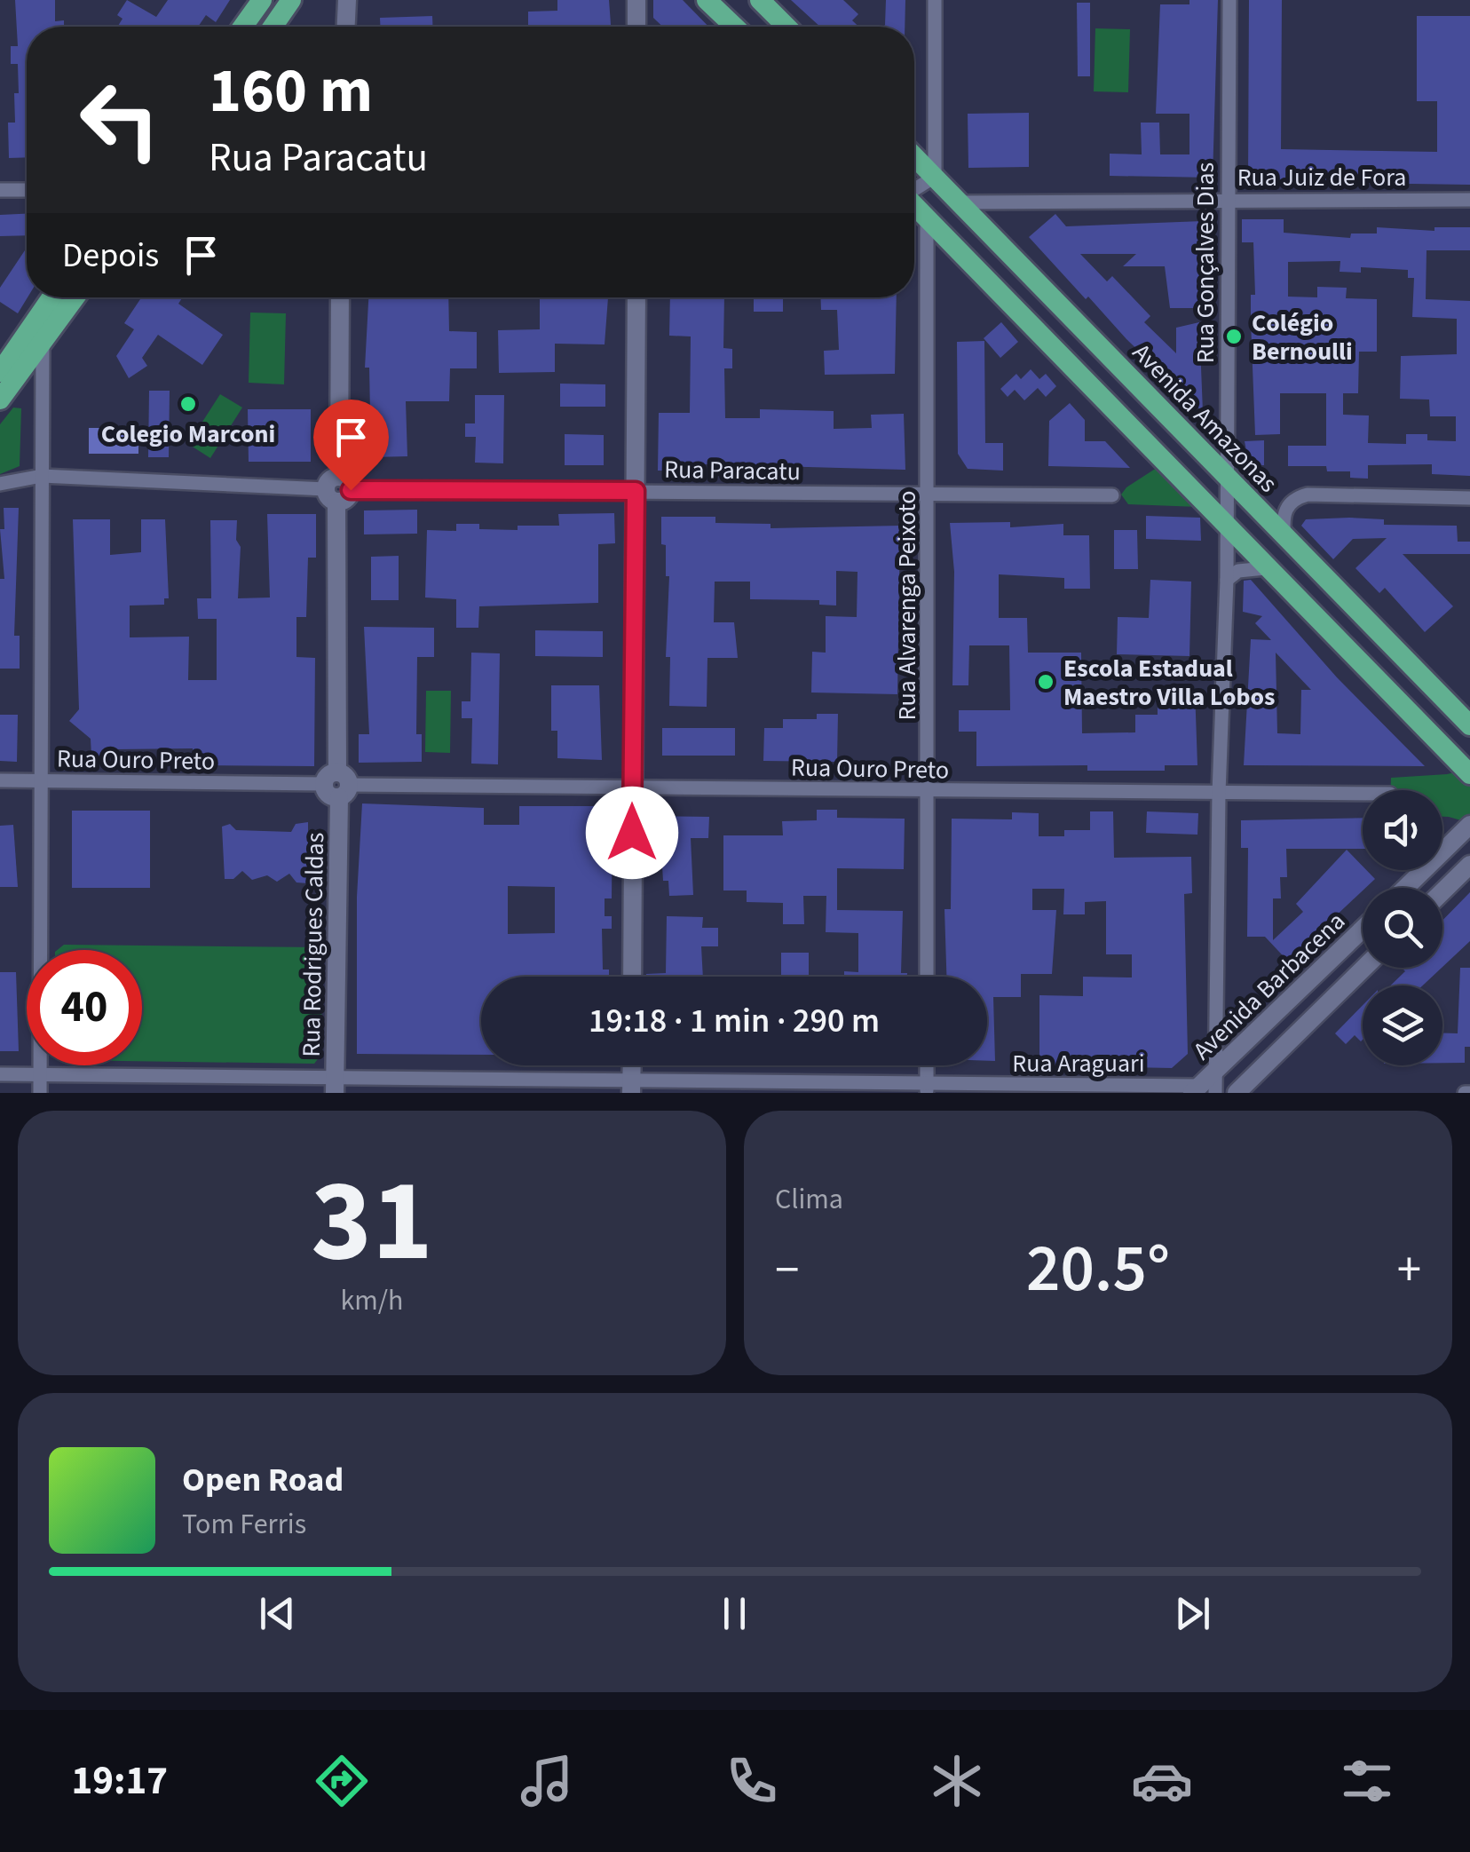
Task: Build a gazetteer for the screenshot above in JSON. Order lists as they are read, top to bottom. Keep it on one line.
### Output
{"streets":{"main road":["Avenida Amazonas"],"street":["Rua Juiz de Fora","Rua Gonçalves Dias","Rua Paracatu","Rua Alvarenga Peixoto","Rua Ouro Preto","Rua Rodrigues Caldas","Avenida Barbacena","Rua Araguari"]},"crossings":[["Rua Juiz de Fora","Rua Gonçalves Dias"],["Rua Juiz de Fora","Avenida Amazonas"],["Rua Gonçalves Dias","Avenida Amazonas"],["Rua Gonçalves Dias","Rua Ouro Preto"],["Rua Gonçalves Dias","Avenida Barbacena"],["Rua Paracatu","Rua Alvarenga Peixoto"],["Rua Paracatu","Rua Rodrigues Caldas"],["Rua Alvarenga Peixoto","Rua Ouro Preto"],["Rua Ouro Preto","Rua Rodrigues Caldas"],["Rua Rodrigues Caldas","Rua Araguari"],["Avenida Barbacena","Rua Araguari"]],"places":["Colégio Bernoulli","Colegio Marconi","Escola Estadual Maestro Villa Lobos"],"page":{"turn":["160 m","Rua Paracatu"],"then":"Depois","limit":"40","trip":"19:18 · 1 min · 290 m","tile":[["31","km/h"],"Clima"],"heat":["−","20.5°","+"],"song":["Open Road","Tom Ferris"],"tabs":"19:17"}}
